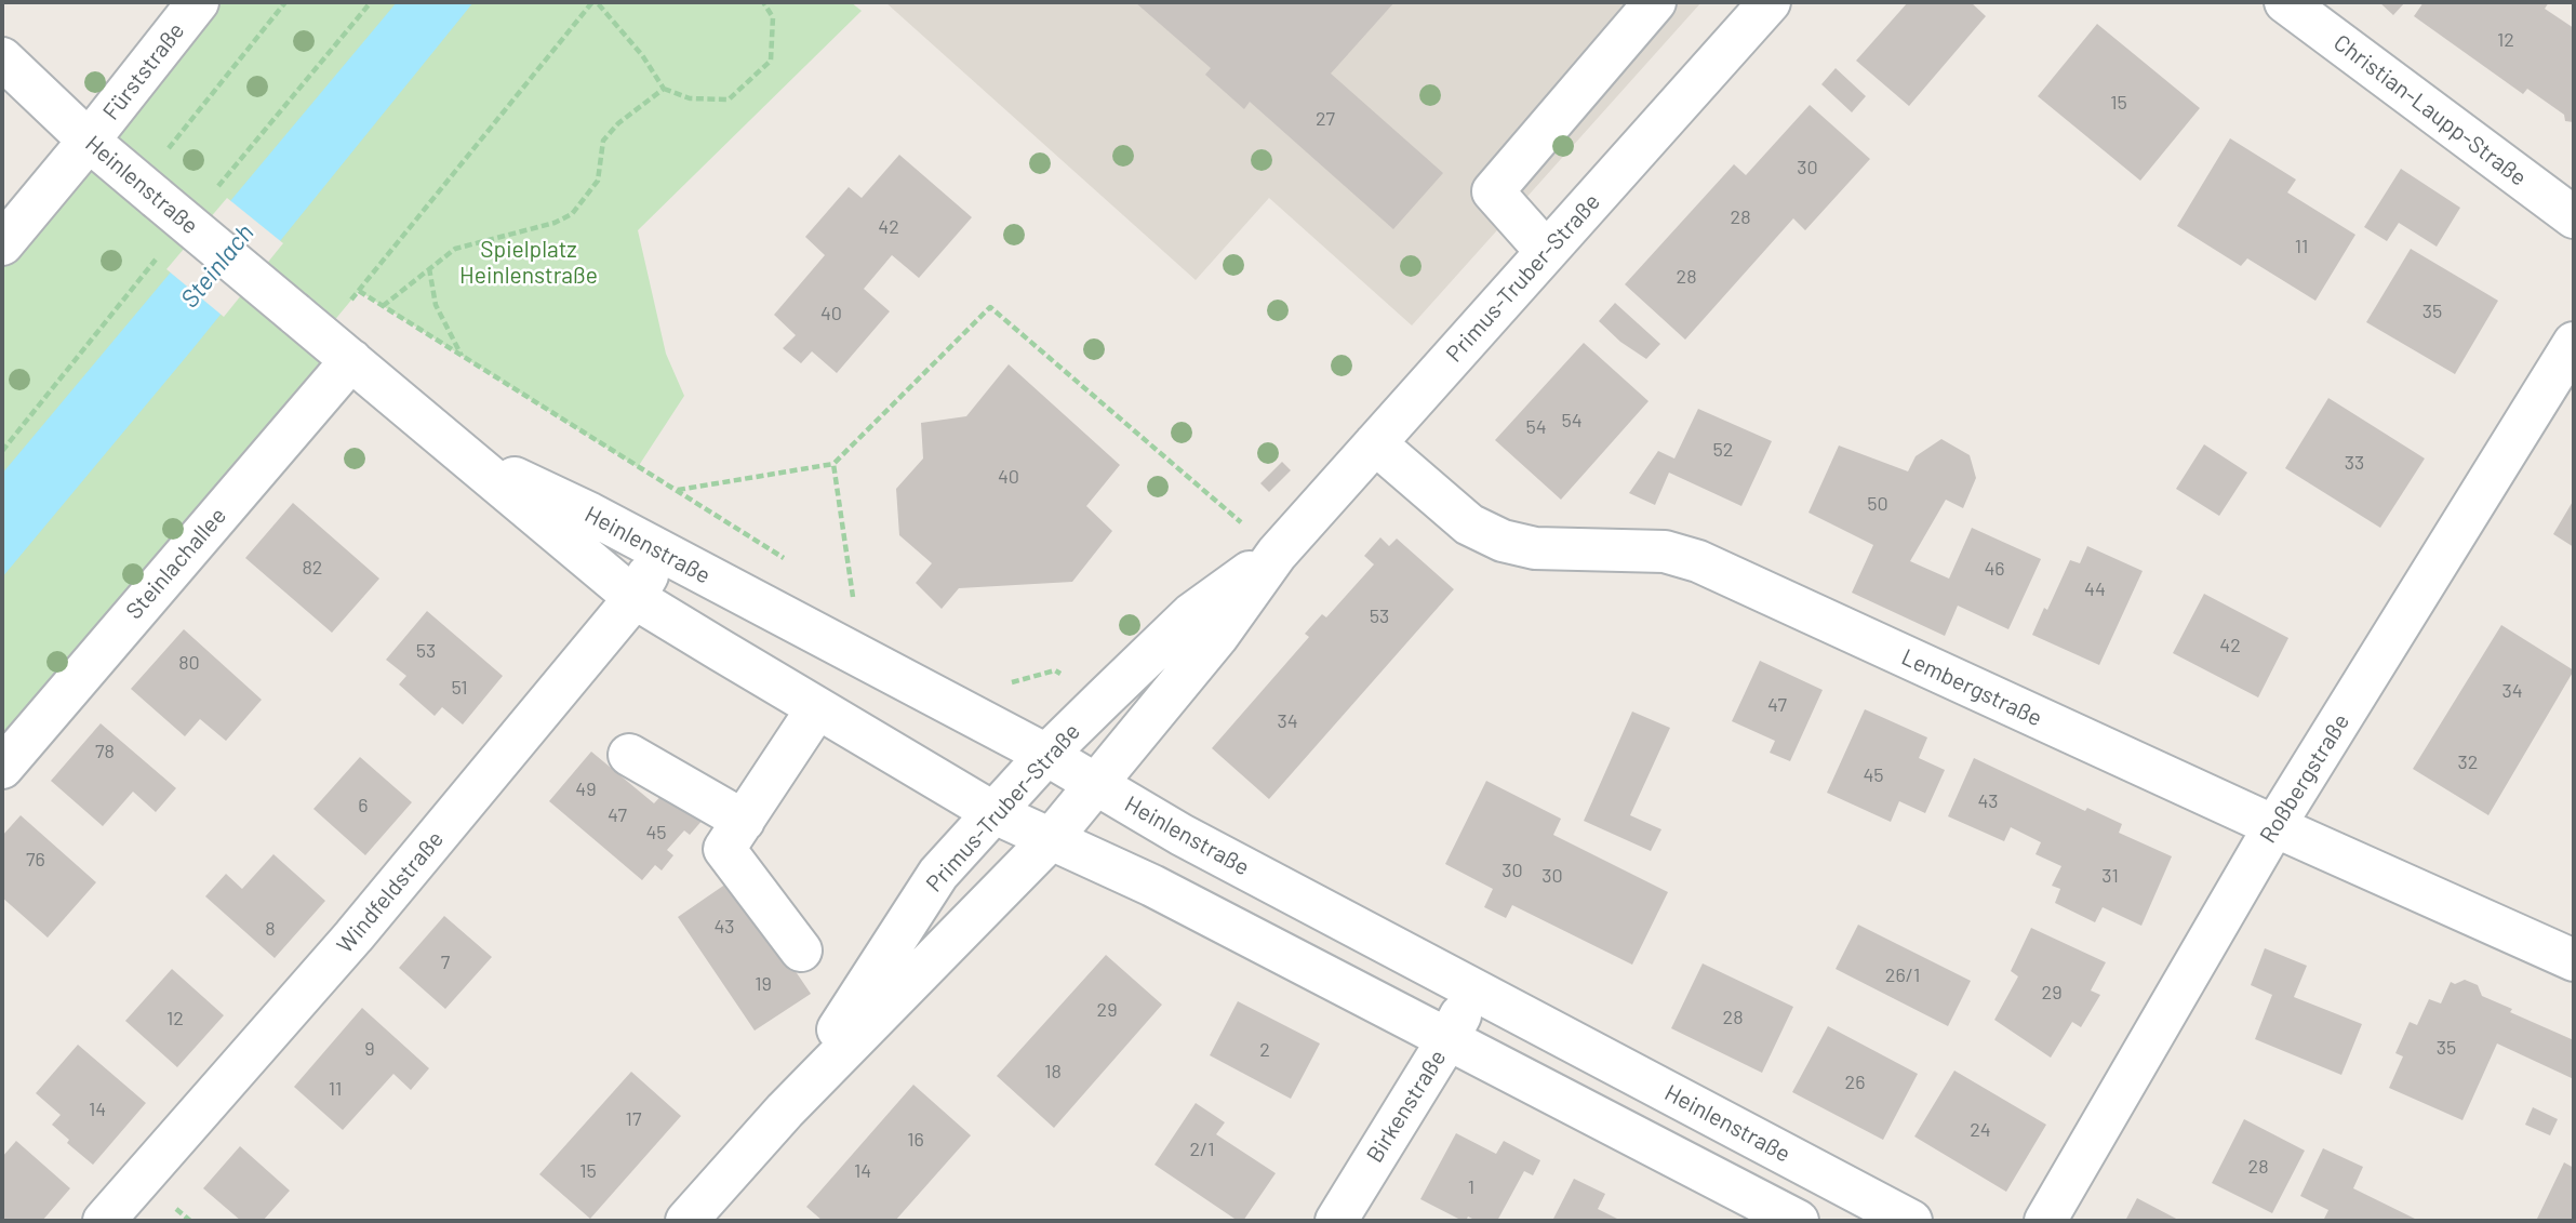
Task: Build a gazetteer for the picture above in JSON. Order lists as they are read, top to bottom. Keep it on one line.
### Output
{"streets":{"street":["Fürststraße","Christian-Laupp-Straße","Heinlenstraße","Primus-Truber-Straße","Steinlachallee","Lembergstraße","Roßbergstraße","Windfeldstraße","Birkenstraße"]},"crossings":[["Fürststraße","Heinlenstraße"],["Heinlenstraße","Primus-Truber-Straße"],["Heinlenstraße","Steinlachallee"],["Heinlenstraße","Windfeldstraße"],["Heinlenstraße","Birkenstraße"],["Primus-Truber-Straße","Lembergstraße"],["Lembergstraße","Roßbergstraße"]],"water":["Steinlach"],"parks":["Spielplatz Heinlenstraße"],"house_numbers":["12","15","27","30","28","42","11","28","35","40","54","54","52","33","40","50","82","46","44","53","42","53","80","51","34","47","34","78","32","45","49","43","6","47","45","76","30","30","31","43","8","7","26/1","19","29","29","28","12","35","9","2","18","26","11","14","17","24","16","2/1","28","15","14","1"]}
